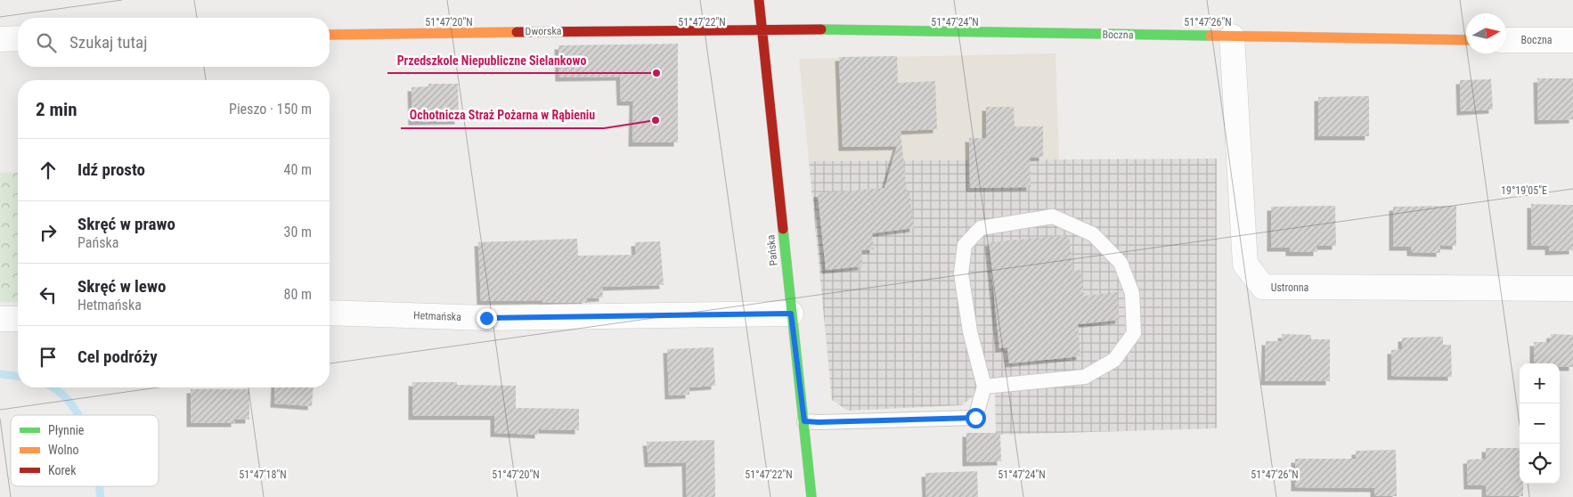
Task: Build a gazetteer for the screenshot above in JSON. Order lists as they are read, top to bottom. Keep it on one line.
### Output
{"streets":{"street":["Dworska","Boczna","Pańska","Ustronna","Hetmańska"]},"crossings":[["Dworska","Boczna"],["Dworska","Pańska"],["Boczna","Pańska"],["Boczna","Ustronna"],["Pańska","Hetmańska"]],"places":["Przedszkole Niepubliczne Sielankowo","Ochotnicza Straż Pożarna w Rąbieniu"],"legend":["Płynnie","Wolno","Korek"],"north":"right","page":{"search":"Szukaj tutaj","heading":["2 min","Pieszo · 150 m"],"list":[["Idź prosto","40 m"],["Skręć w prawo","Pańska","30 m"],["Skręć w lewo","Hetmańska","80 m"],"Cel podróży"],"map_buttons":["+","−"]},"coordinates":["51°47'20\"N","51°47'22\"N","51°47'24\"N","51°47'26\"N","19°19'05\"E","51°47'18\"N"]}
